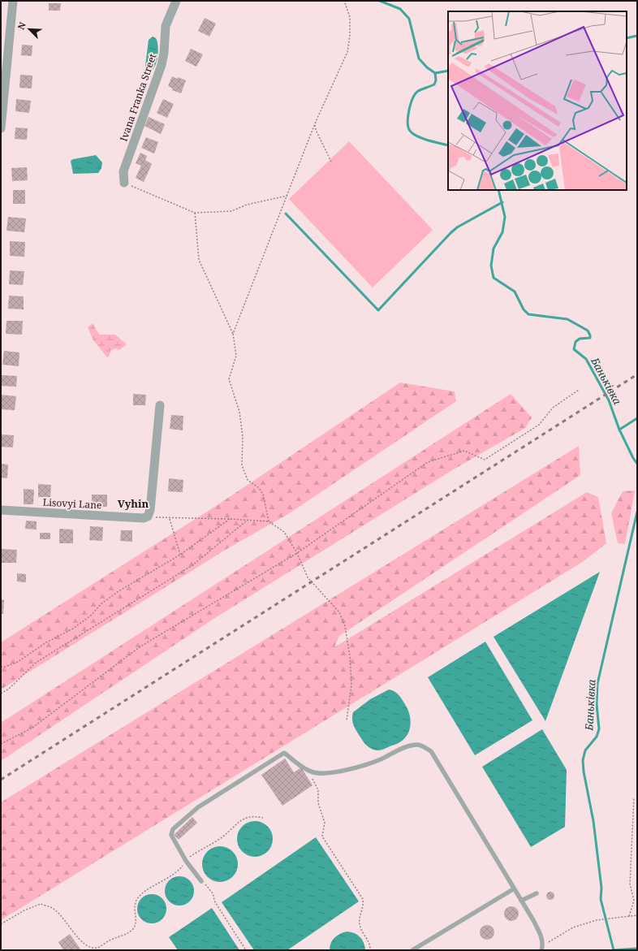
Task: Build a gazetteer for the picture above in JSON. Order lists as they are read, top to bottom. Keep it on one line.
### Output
{"streets":{"street":["Ivana Franka Street","Lisovyi Lane"]},"districts":["Vyhin"],"water":["Баньківка"],"north":"top left"}
